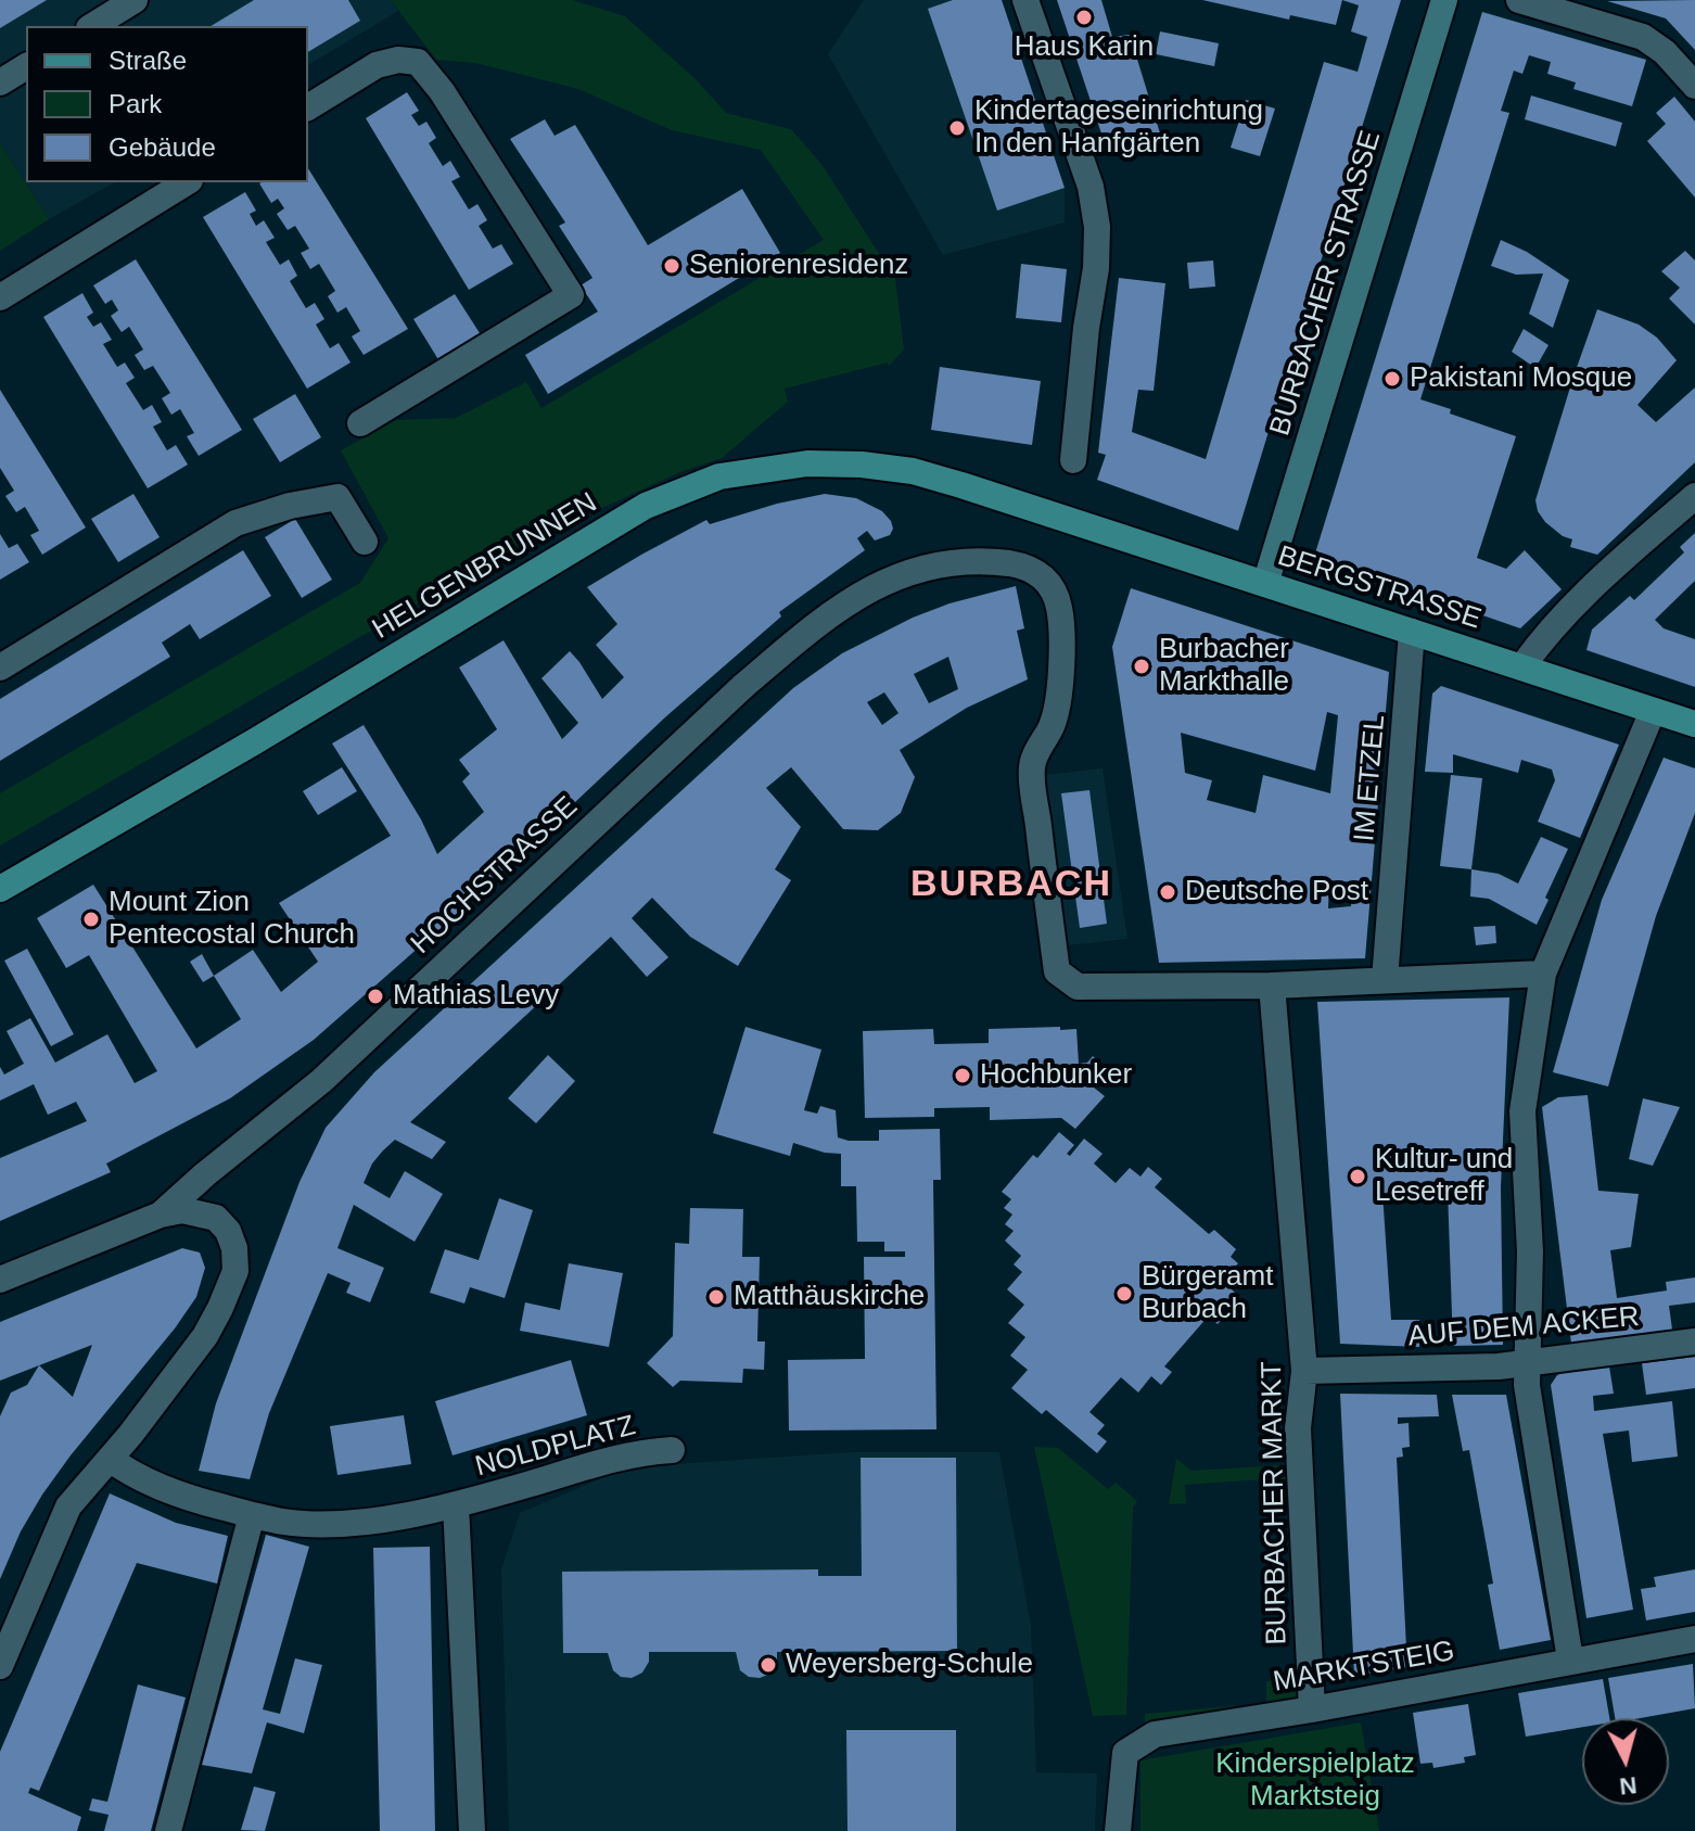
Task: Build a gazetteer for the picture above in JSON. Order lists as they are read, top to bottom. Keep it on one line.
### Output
{"streets":{"main road":["BURBACHER STRASSE","HELGENBRUNNEN","BERGSTRASSE"],"street":["IM ETZEL","HOCHSTRASSE","AUF DEM ACKER","NOLDPLATZ","BURBACHER MARKT","MARKTSTEIG"]},"crossings":[["BURBACHER STRASSE","BERGSTRASSE"],["HELGENBRUNNEN","BERGSTRASSE"],["BERGSTRASSE","IM ETZEL"],["HOCHSTRASSE","BURBACHER MARKT"],["AUF DEM ACKER","BURBACHER MARKT"],["BURBACHER MARKT","MARKTSTEIG"]],"districts":["BURBACH"],"parks":["Kinderspielplatz Marktsteig"],"places":["Haus Karin","Kindertageseinrichtung In den Hanfgärten","Seniorenresidenz","Pakistani Mosque","Burbacher Markthalle","Deutsche Post","Mount Zion Pentecostal Church","Mathias Levy","Hochbunker","Kultur- und Lesetreff","Bürgeramt Burbach","Matthäuskirche","Weyersberg-Schule"],"legend":["Straße","Park","Gebäude"],"north":"bottom"}
